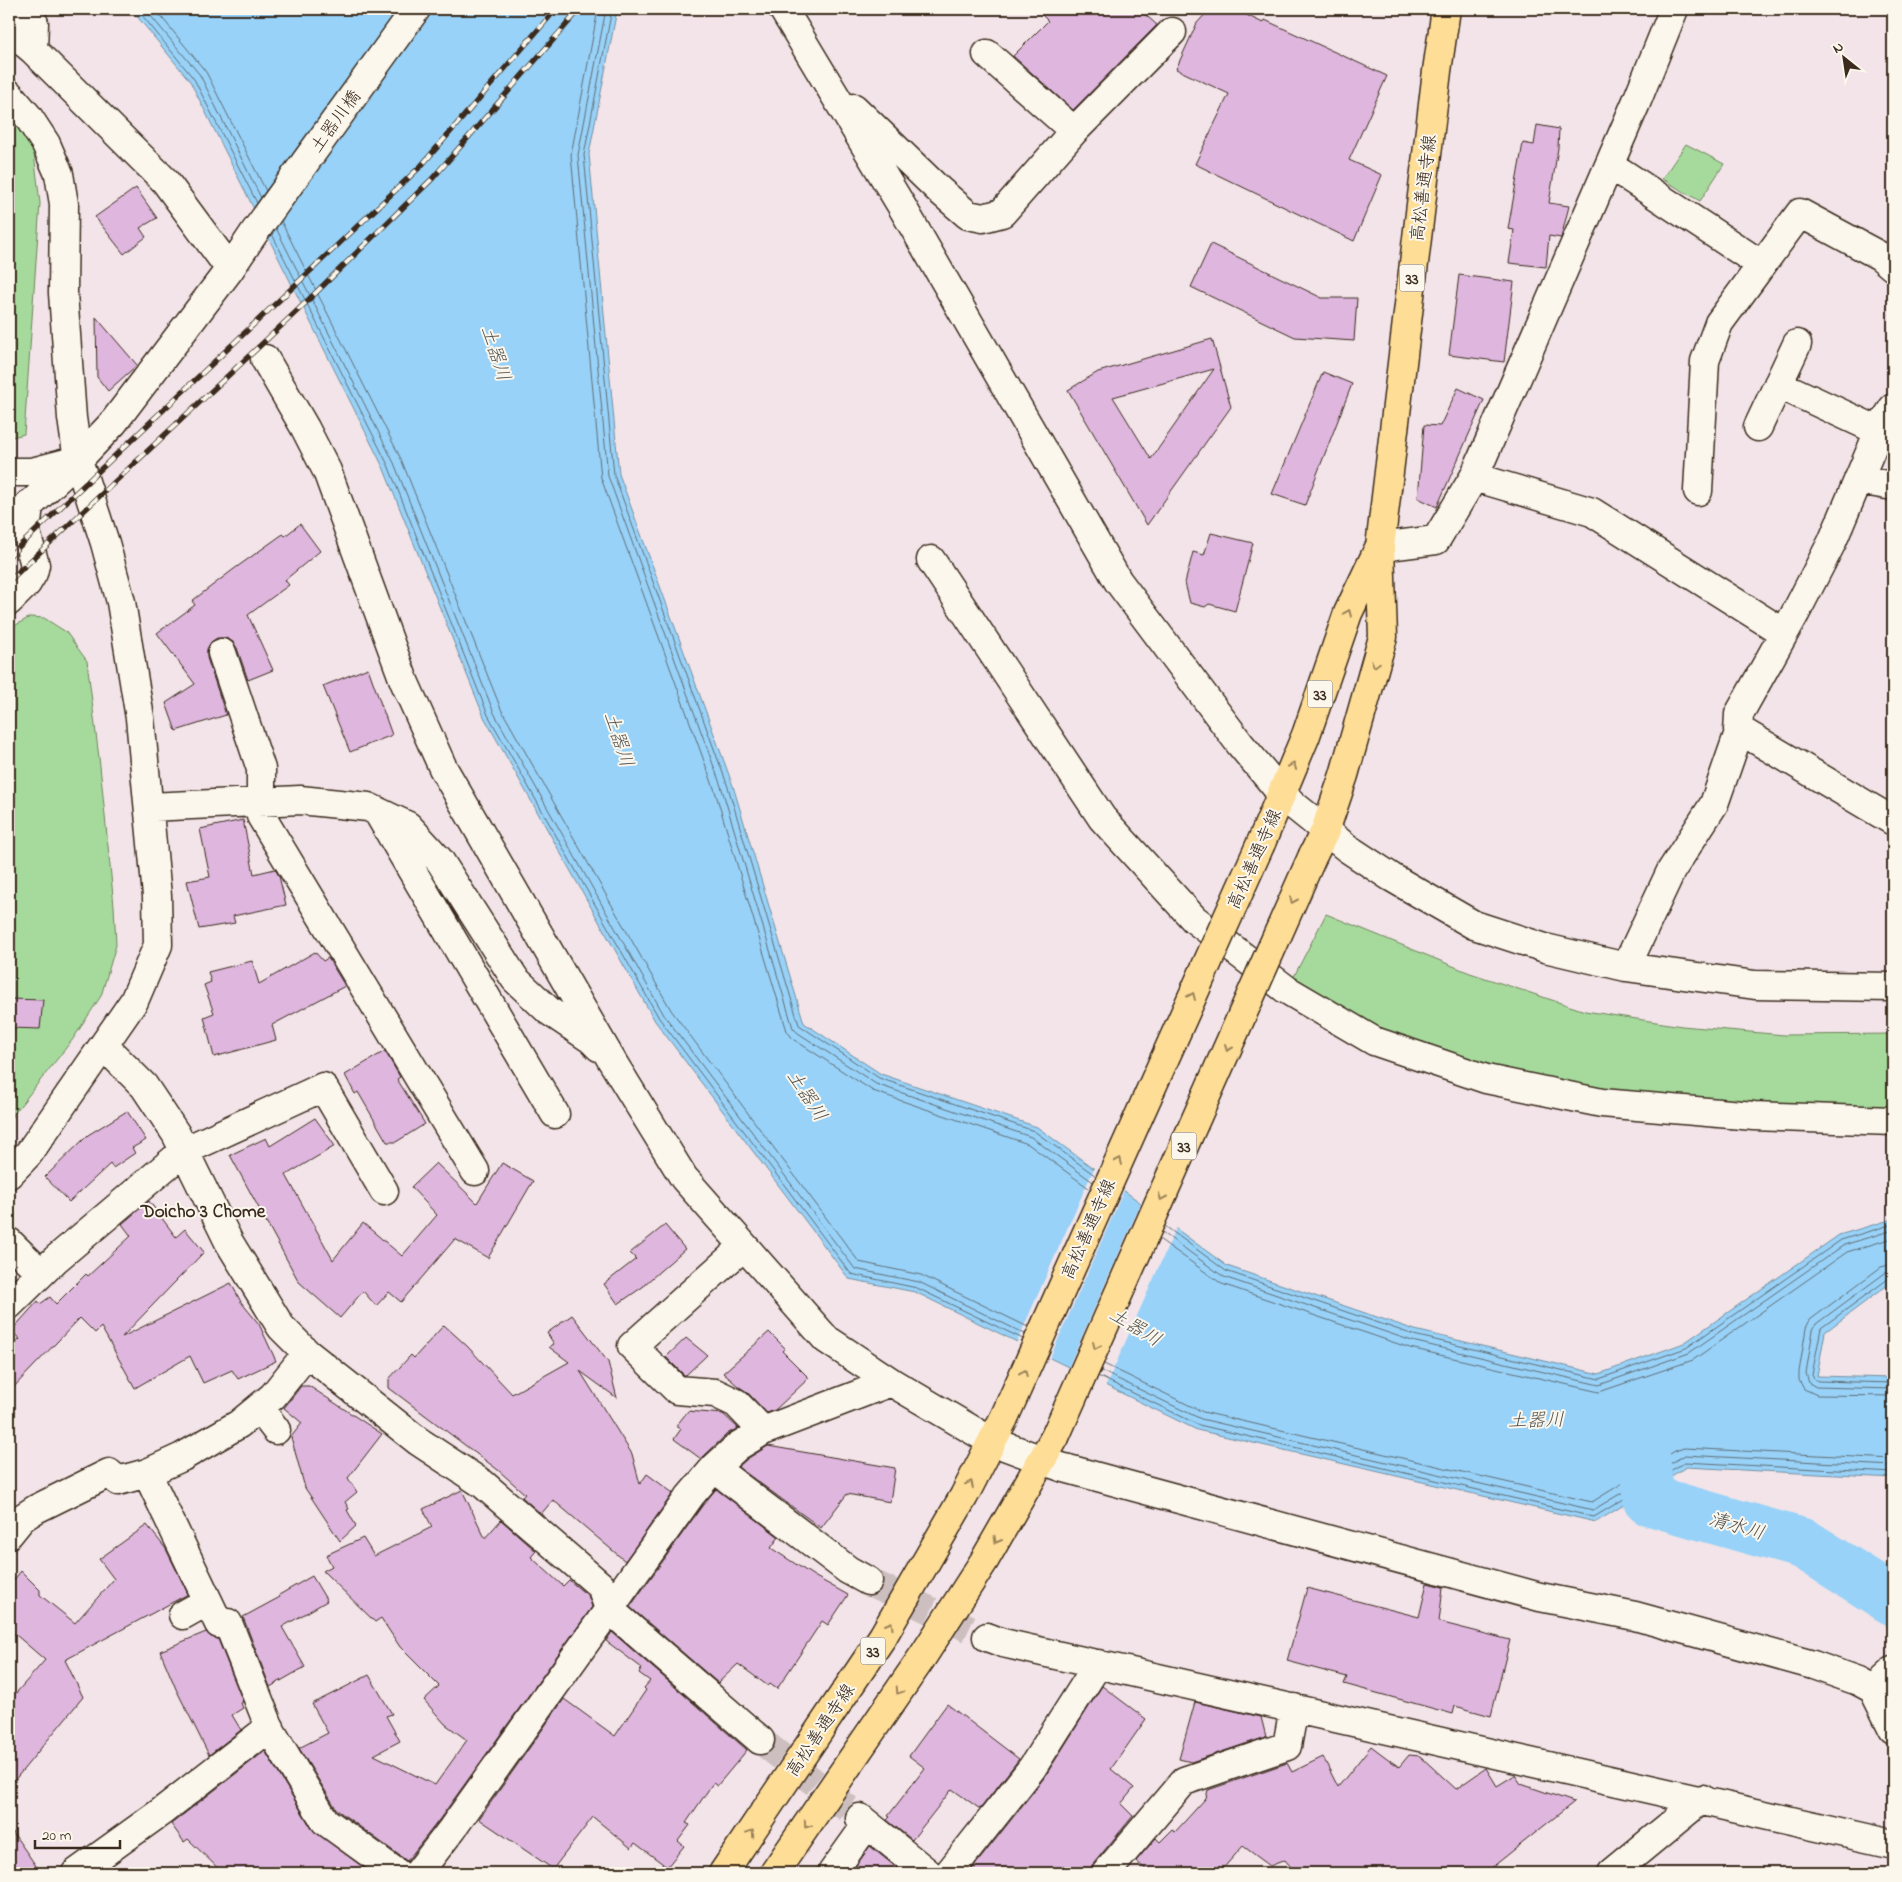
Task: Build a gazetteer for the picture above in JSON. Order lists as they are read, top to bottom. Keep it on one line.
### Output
{"streets":{"main road":["高松善通寺線","33"],"street":["土器川橋"]},"districts":["Doicho 3 Chome"],"water":["土器川","清水川"],"scale_bar":"20 m","north":"top left"}
